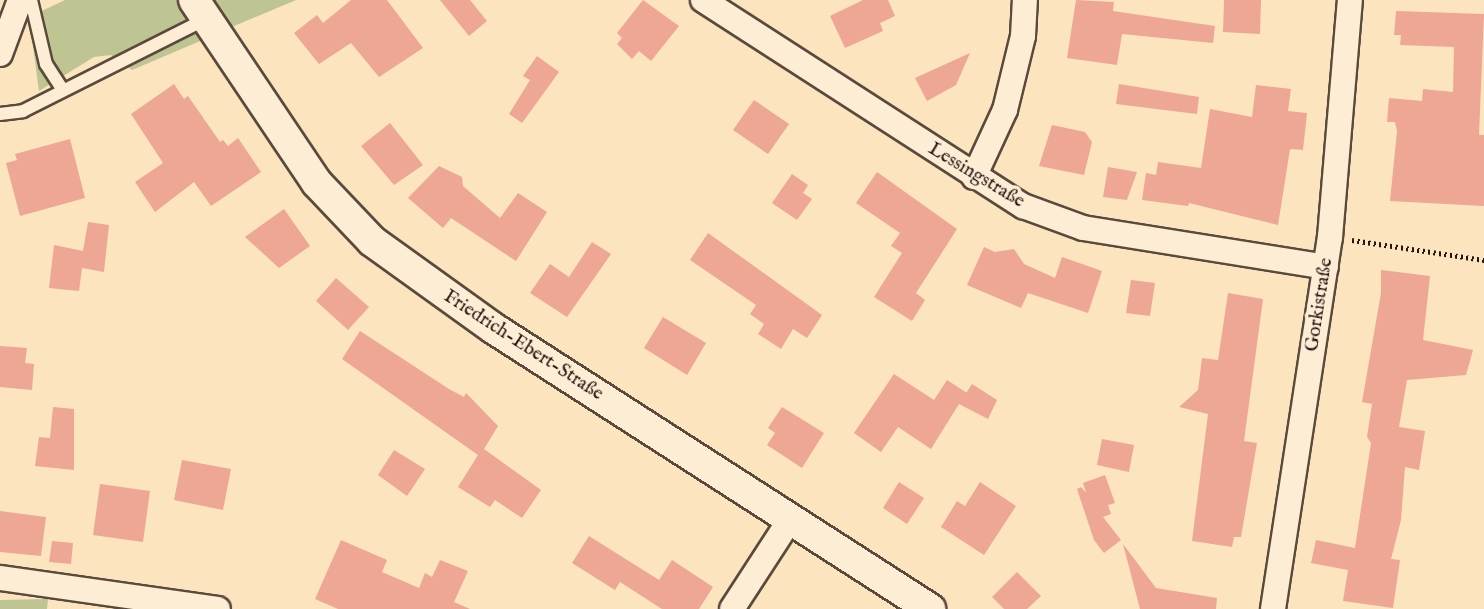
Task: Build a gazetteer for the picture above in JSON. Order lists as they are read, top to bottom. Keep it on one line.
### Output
{"streets":{"street":["Lessingstraße","Gorkistraße","Friedrich-Ebert-Straße"]},"crossings":[["Lessingstraße","Gorkistraße"]]}
